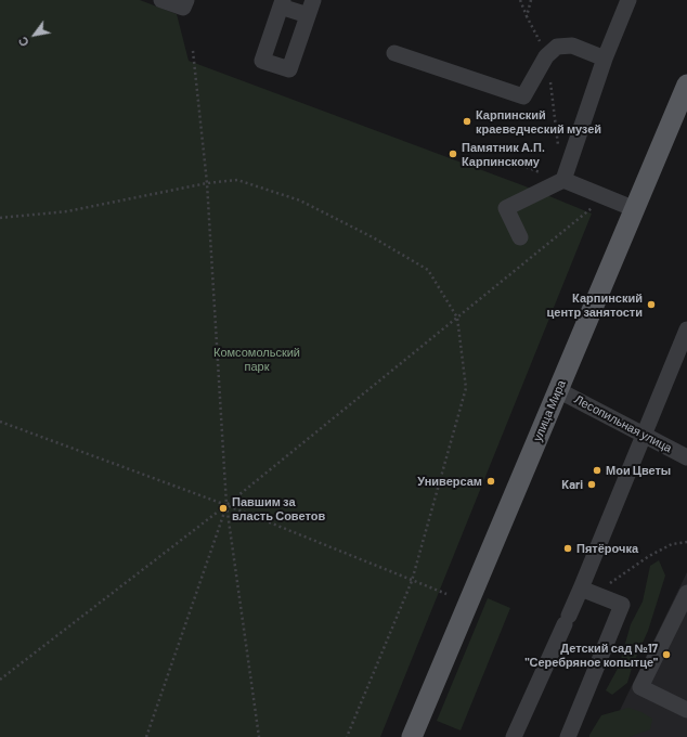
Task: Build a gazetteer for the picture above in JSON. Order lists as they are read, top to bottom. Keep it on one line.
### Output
{"streets":{"main road":["улица Мира"],"street":["Лесопильная улица"]},"crossings":[["улица Мира","Лесопильная улица"]],"parks":["Комсомольский парк"],"places":["Карпинский краеведческий музей","Памятник А.П. Карпинскому","Карпинский центр занятости","Мои Цветы","Универсам","Kari","Павшим за власть Советов","Пятёрочка","Детский сад №17 \"Серебряное копытце\""],"north":"bottom left"}
